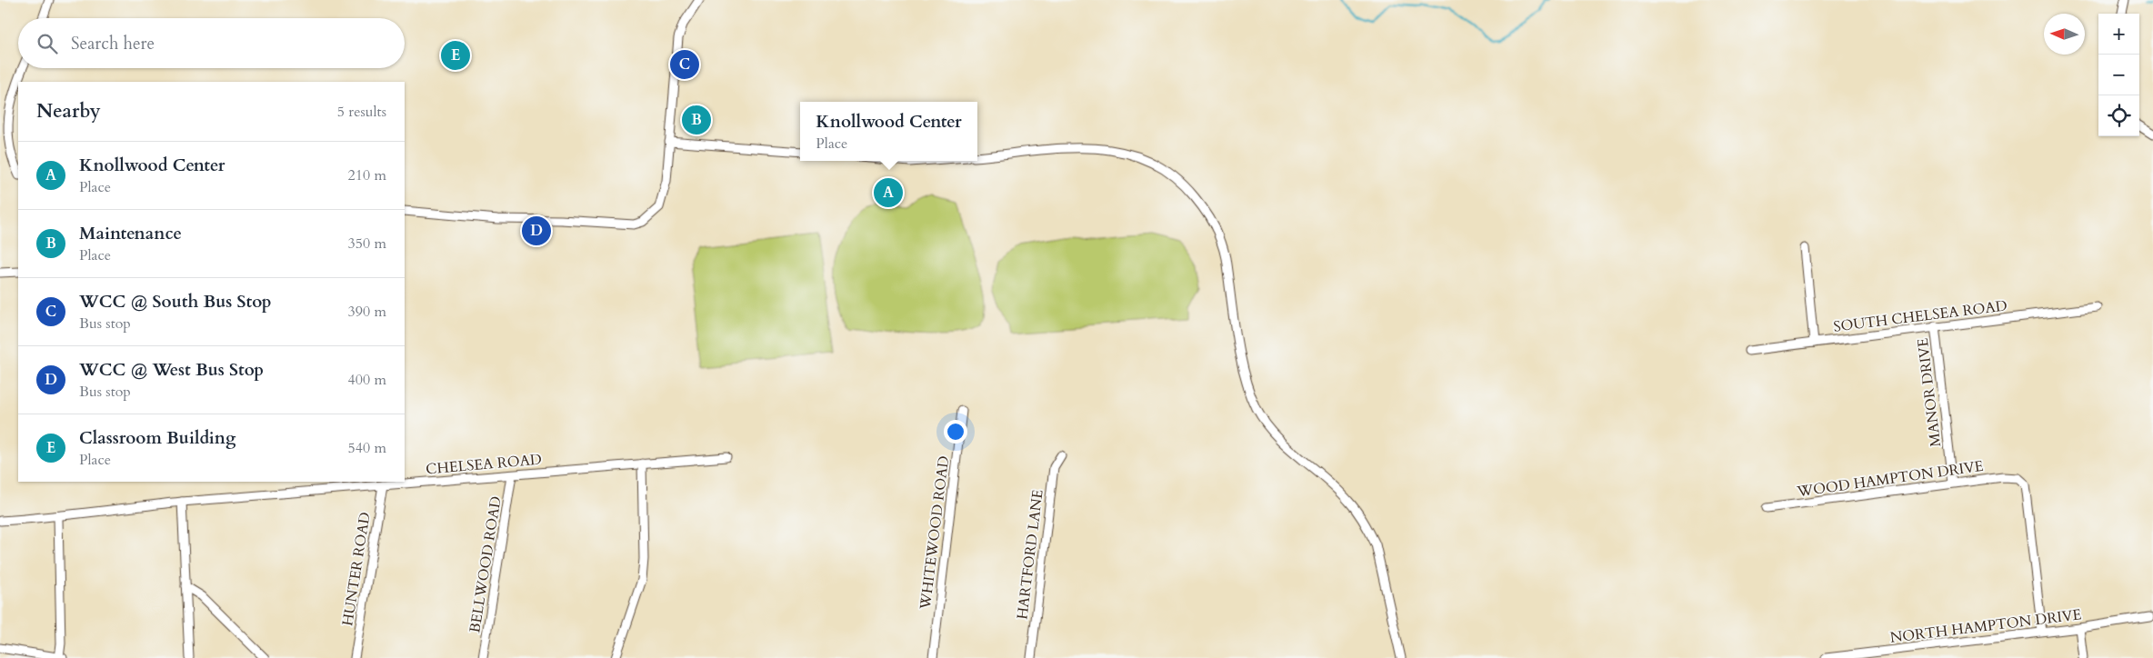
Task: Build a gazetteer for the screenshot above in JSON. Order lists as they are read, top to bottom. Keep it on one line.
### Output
{"streets":{"street":["SOUTH CHELSEA ROAD","MANOR DRIVE","CHELSEA ROAD","WOOD HAMPTON DRIVE","WHITEWOOD ROAD","HARTFORD LANE","BELLWOOD ROAD","HUNTER ROAD","NORTH HAMPTON DRIVE"]},"crossings":[["SOUTH CHELSEA ROAD","MANOR DRIVE"],["MANOR DRIVE","WOOD HAMPTON DRIVE"],["CHELSEA ROAD","BELLWOOD ROAD"],["CHELSEA ROAD","HUNTER ROAD"],["WOOD HAMPTON DRIVE","NORTH HAMPTON DRIVE"]],"north":"left","page":{"map_buttons":["+","−"],"search":"Search here","pins":["E","C","B","A","D"],"heading":["Nearby","5 results"],"popup":["Knollwood Center","Place"],"list":[{"mark":"A","name":"Knollwood Center","note":"Place","value":"210 m"},{"mark":"B","name":"Maintenance","note":"Place","value":"350 m"},{"mark":"C","name":"WCC @ South Bus Stop","note":"Bus stop","value":"390 m"},{"mark":"D","name":"WCC @ West Bus Stop","note":"Bus stop","value":"400 m"},{"mark":"E","name":"Classroom Building","note":"Place","value":"540 m"}]}}
